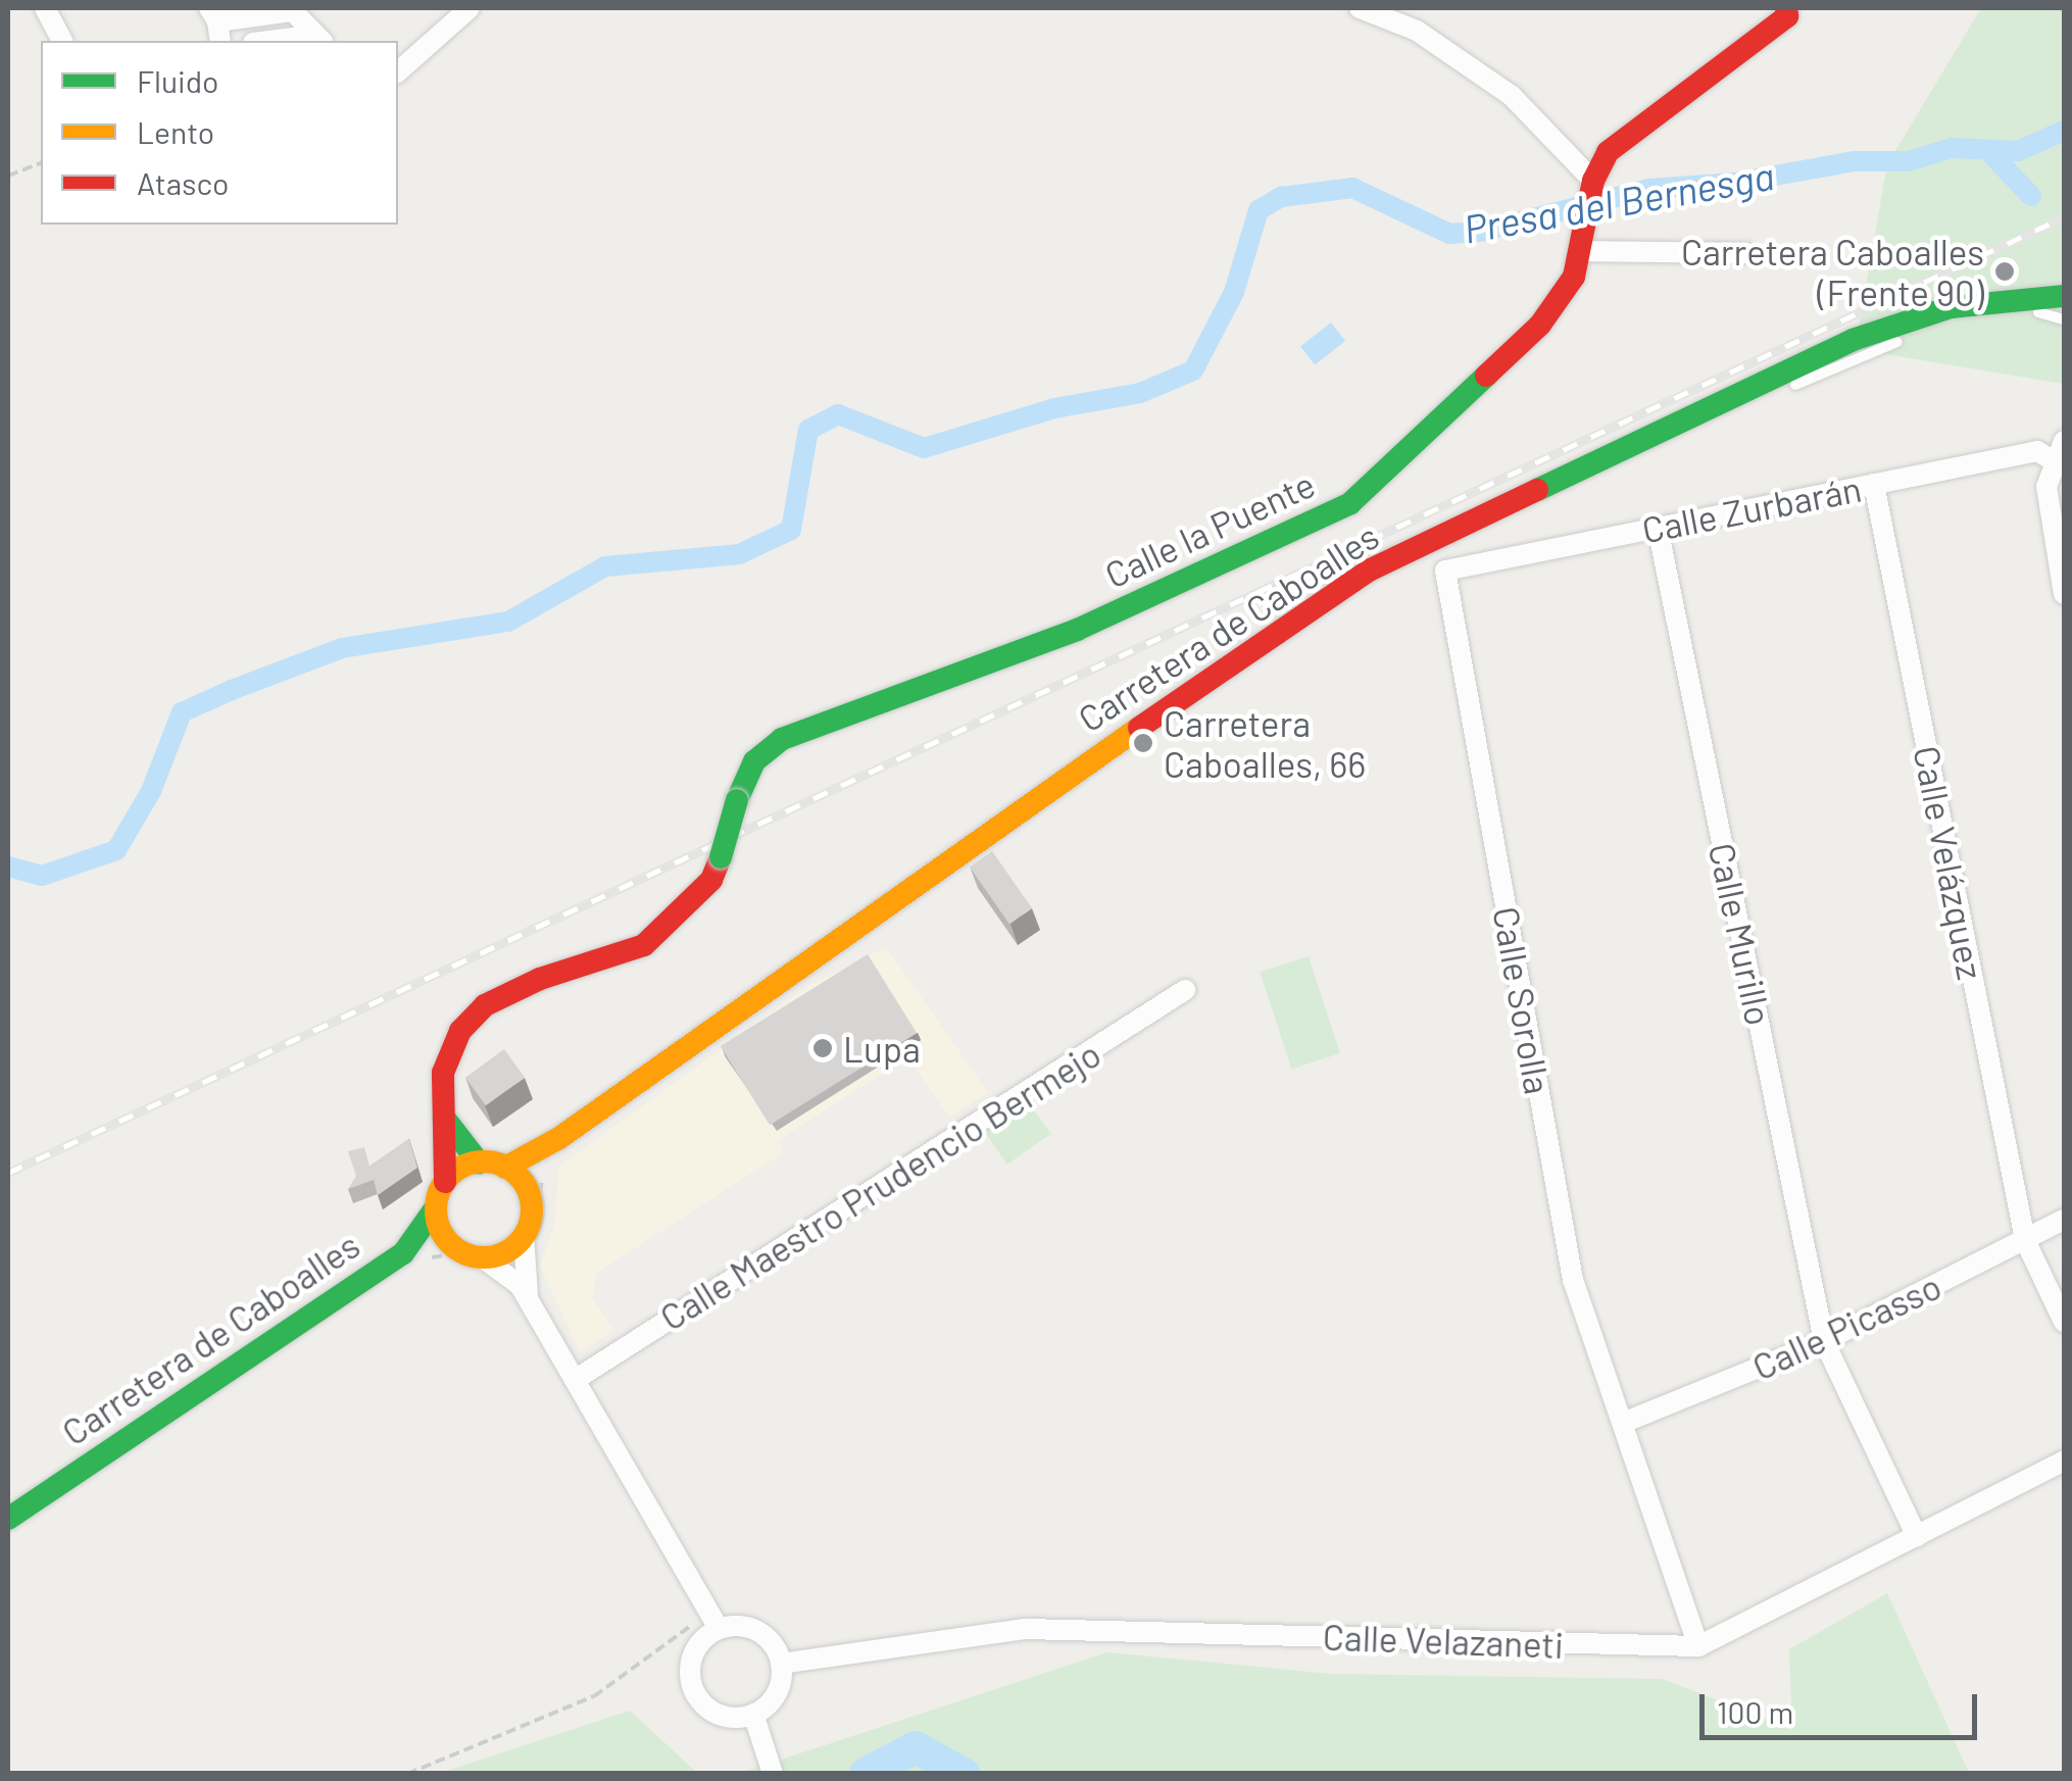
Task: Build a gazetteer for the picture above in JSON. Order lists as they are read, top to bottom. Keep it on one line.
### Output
{"streets":{"main road":["Calle la Puente","Carretera de Caboalles"],"street":["Calle Zurbarán","Calle Velázquez","Calle Murillo","Calle Sorolla","Calle Maestro Prudencio Bermejo","Calle Picasso","Calle Velazaneti"]},"crossings":[["Calle Zurbarán","Calle Velázquez"],["Calle Zurbarán","Calle Murillo"],["Calle Zurbarán","Calle Sorolla"],["Calle Velázquez","Calle Picasso"],["Calle Murillo","Calle Picasso"],["Calle Murillo","Calle Velazaneti"],["Calle Sorolla","Calle Picasso"],["Calle Sorolla","Calle Velazaneti"]],"water":["Presa del Bernesga"],"places":["Carretera Caboalles (Frente 90)","Carretera Caboalles, 66","Lupa"],"legend":["Fluido","Lento","Atasco"],"scale_bar":"100 m"}
